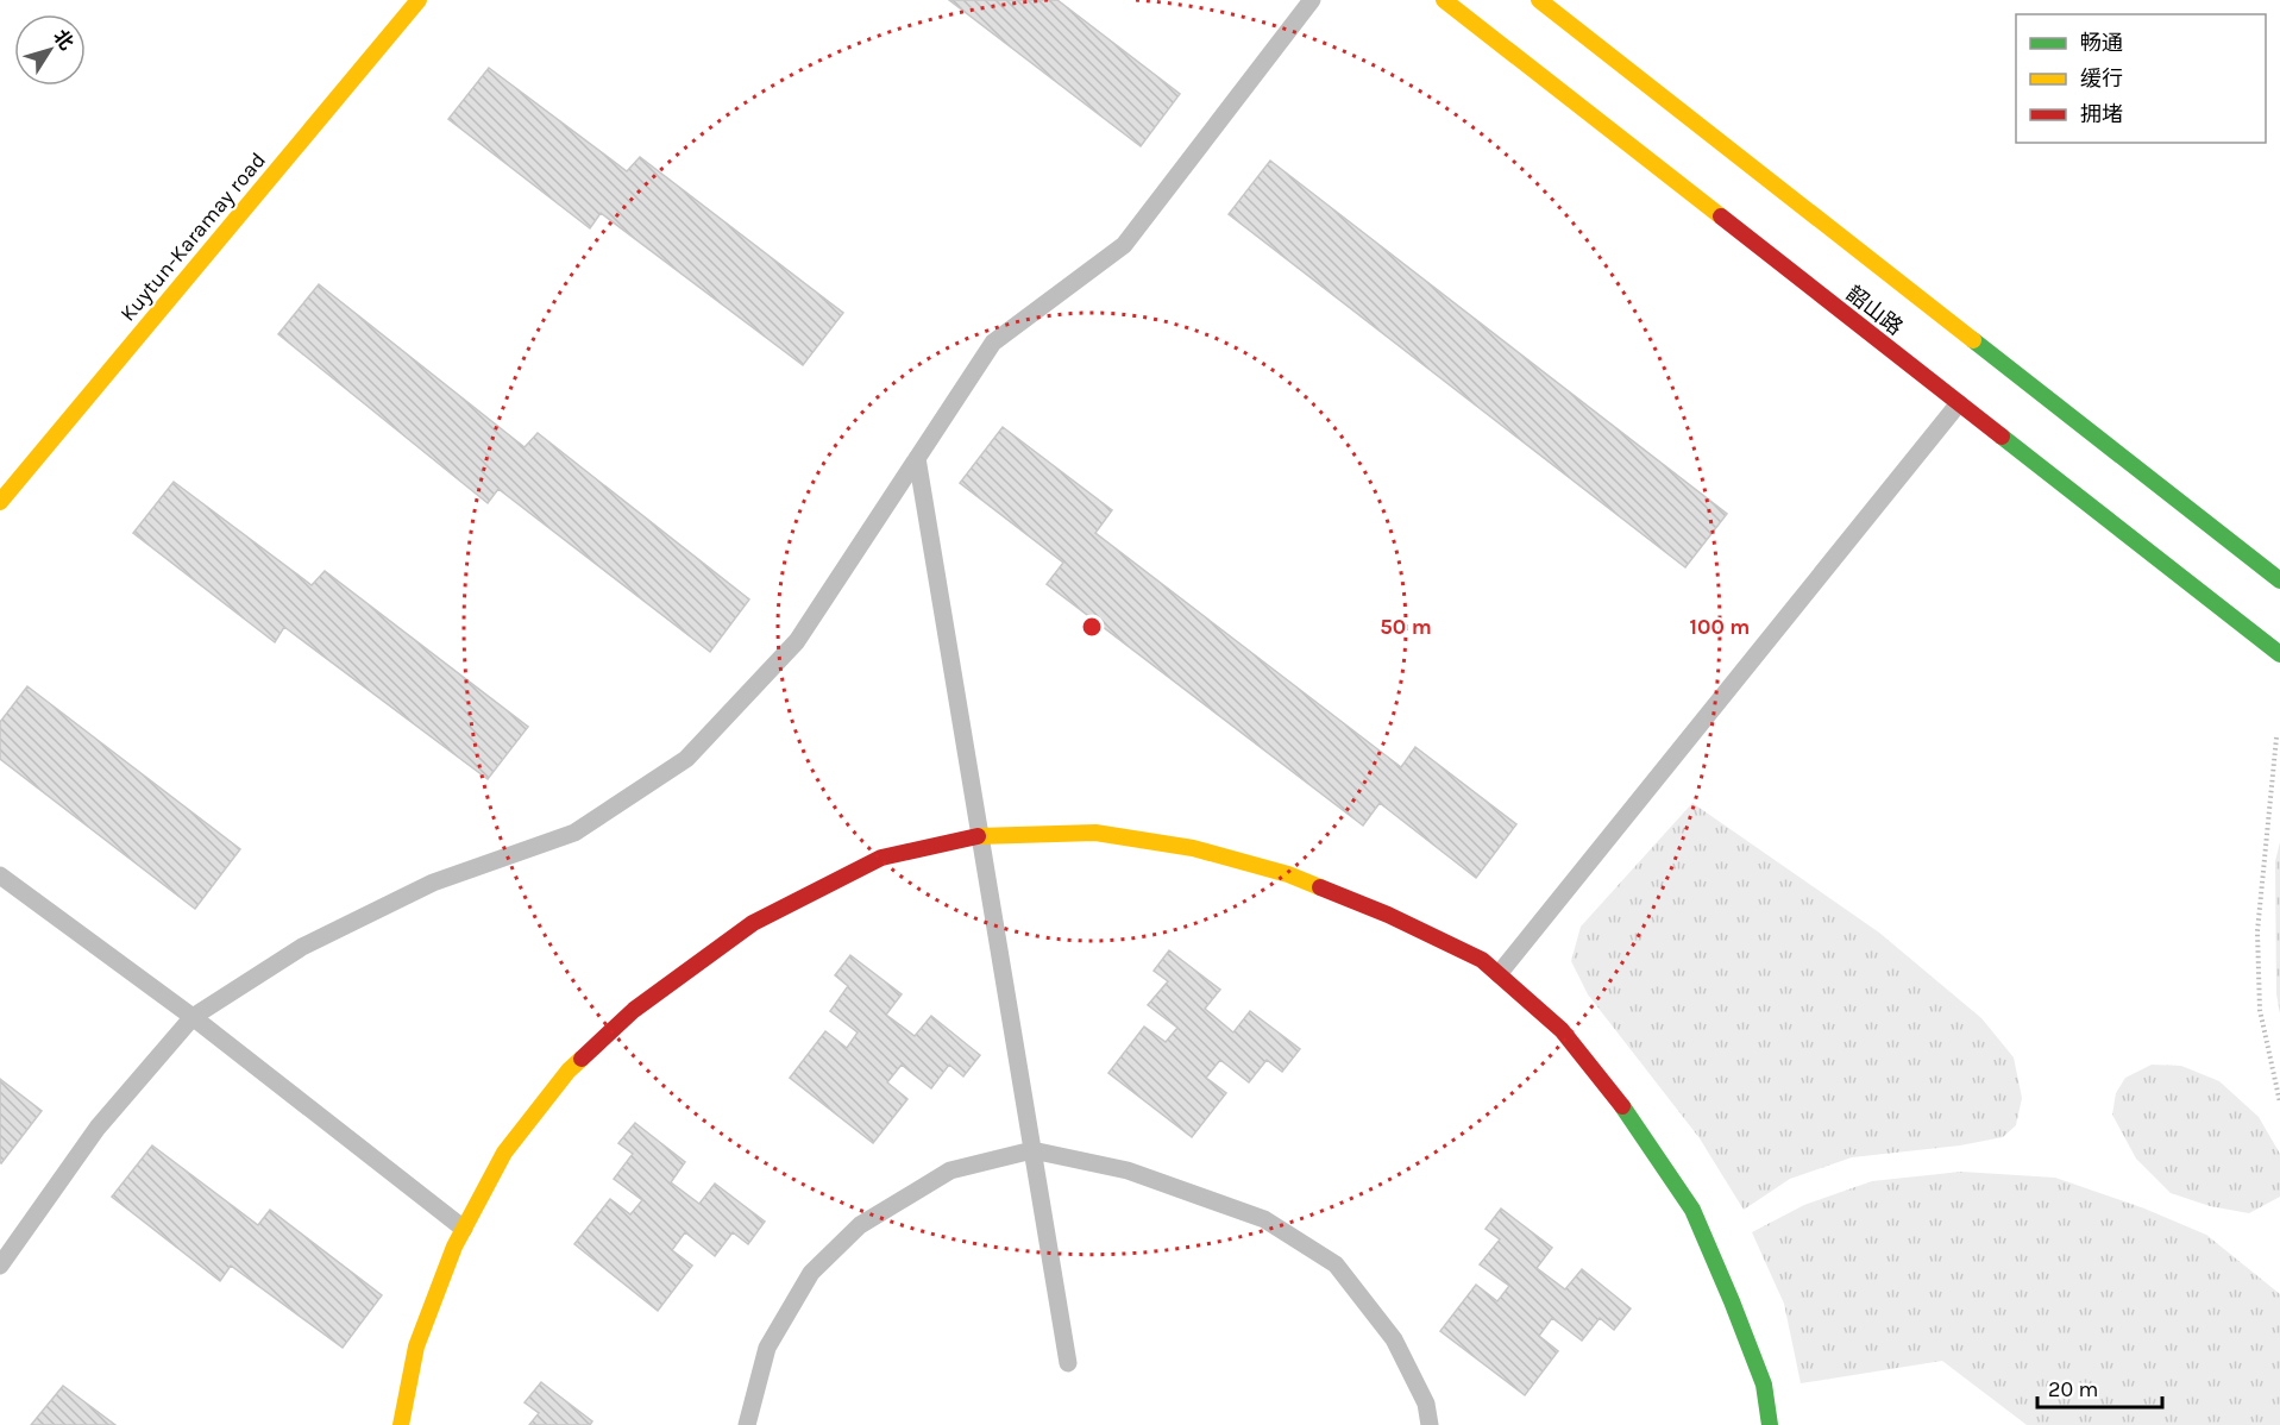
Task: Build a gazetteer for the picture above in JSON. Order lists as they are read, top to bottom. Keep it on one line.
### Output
{"streets":{"street":["Kuytun-Karamay road","韶山路"]},"legend":["畅通","缓行","拥堵"],"scale_bar":"20 m","north":"top right","rings":["50 m","100 m"]}
